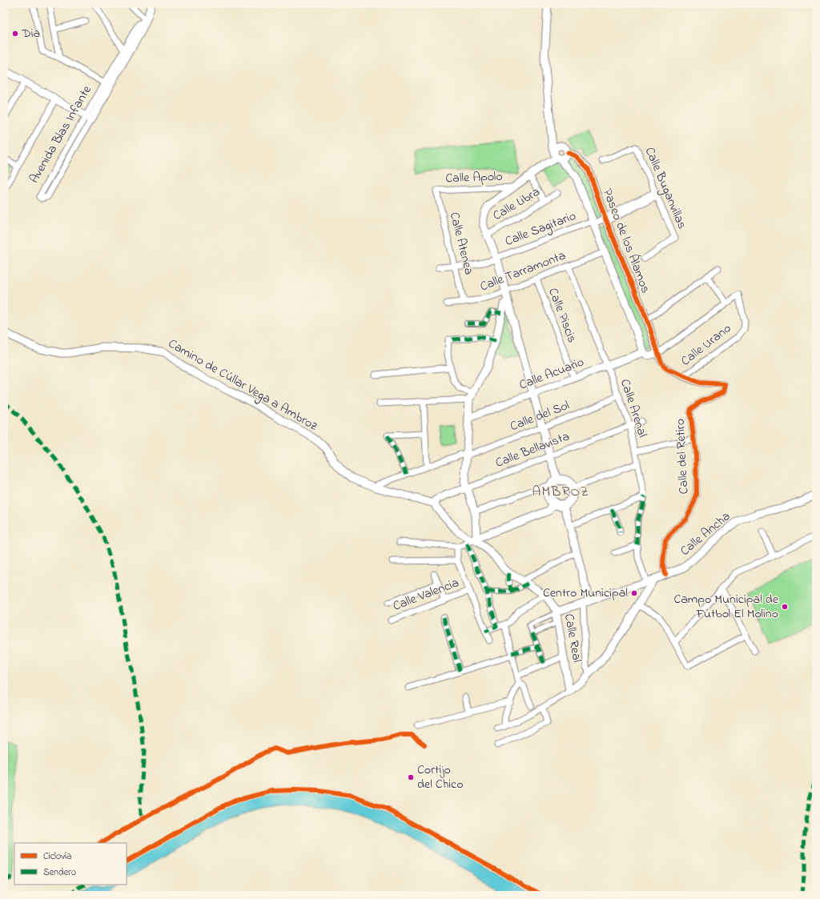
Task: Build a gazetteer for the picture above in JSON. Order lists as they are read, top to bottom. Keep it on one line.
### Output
{"streets":{"street":["Avenida Blas Infante","Calle Apolo","Calle Buganvillas","Calle Libra","Calle Sagitario","Paseo de los Álamos","Calle Atenea","Calle Tarramonta","Calle Piscis","Calle Urano","Calle Acuario","Camino de Cúllar Vega a Ambroz","Calle Arenal","Calle del Sol","Calle Bellavista","Calle del Retiro","Calle Ancha","Calle Valencia","Calle Real"]},"crossings":[["Calle Apolo","Calle Atenea"],["Calle Sagitario","Paseo de los Álamos"],["Calle Sagitario","Calle Atenea"],["Paseo de los Álamos","Calle Tarramonta"],["Paseo de los Álamos","Calle Acuario"],["Calle Atenea","Calle Tarramonta"],["Calle Tarramonta","Calle Piscis"],["Calle Tarramonta","Calle Arenal"],["Calle Piscis","Calle Acuario"],["Calle Urano","Calle del Retiro"],["Calle Acuario","Calle Arenal"],["Camino de Cúllar Vega a Ambroz","Calle del Sol"],["Camino de Cúllar Vega a Ambroz","Calle Bellavista"],["Camino de Cúllar Vega a Ambroz","Calle Real"],["Calle Arenal","Calle del Sol"],["Calle Arenal","Calle Bellavista"],["Calle Arenal","Calle Ancha"],["Calle Bellavista","Calle Real"],["Calle del Retiro","Calle Ancha"],["Calle Ancha","Calle Real"]],"districts":["AMBROZ"],"places":["Dia","Centro Municipal","Campo Municipal de Fútbol El Molino","Cortijo del Chico"],"legend":["Ciclovía","Sendero"]}
